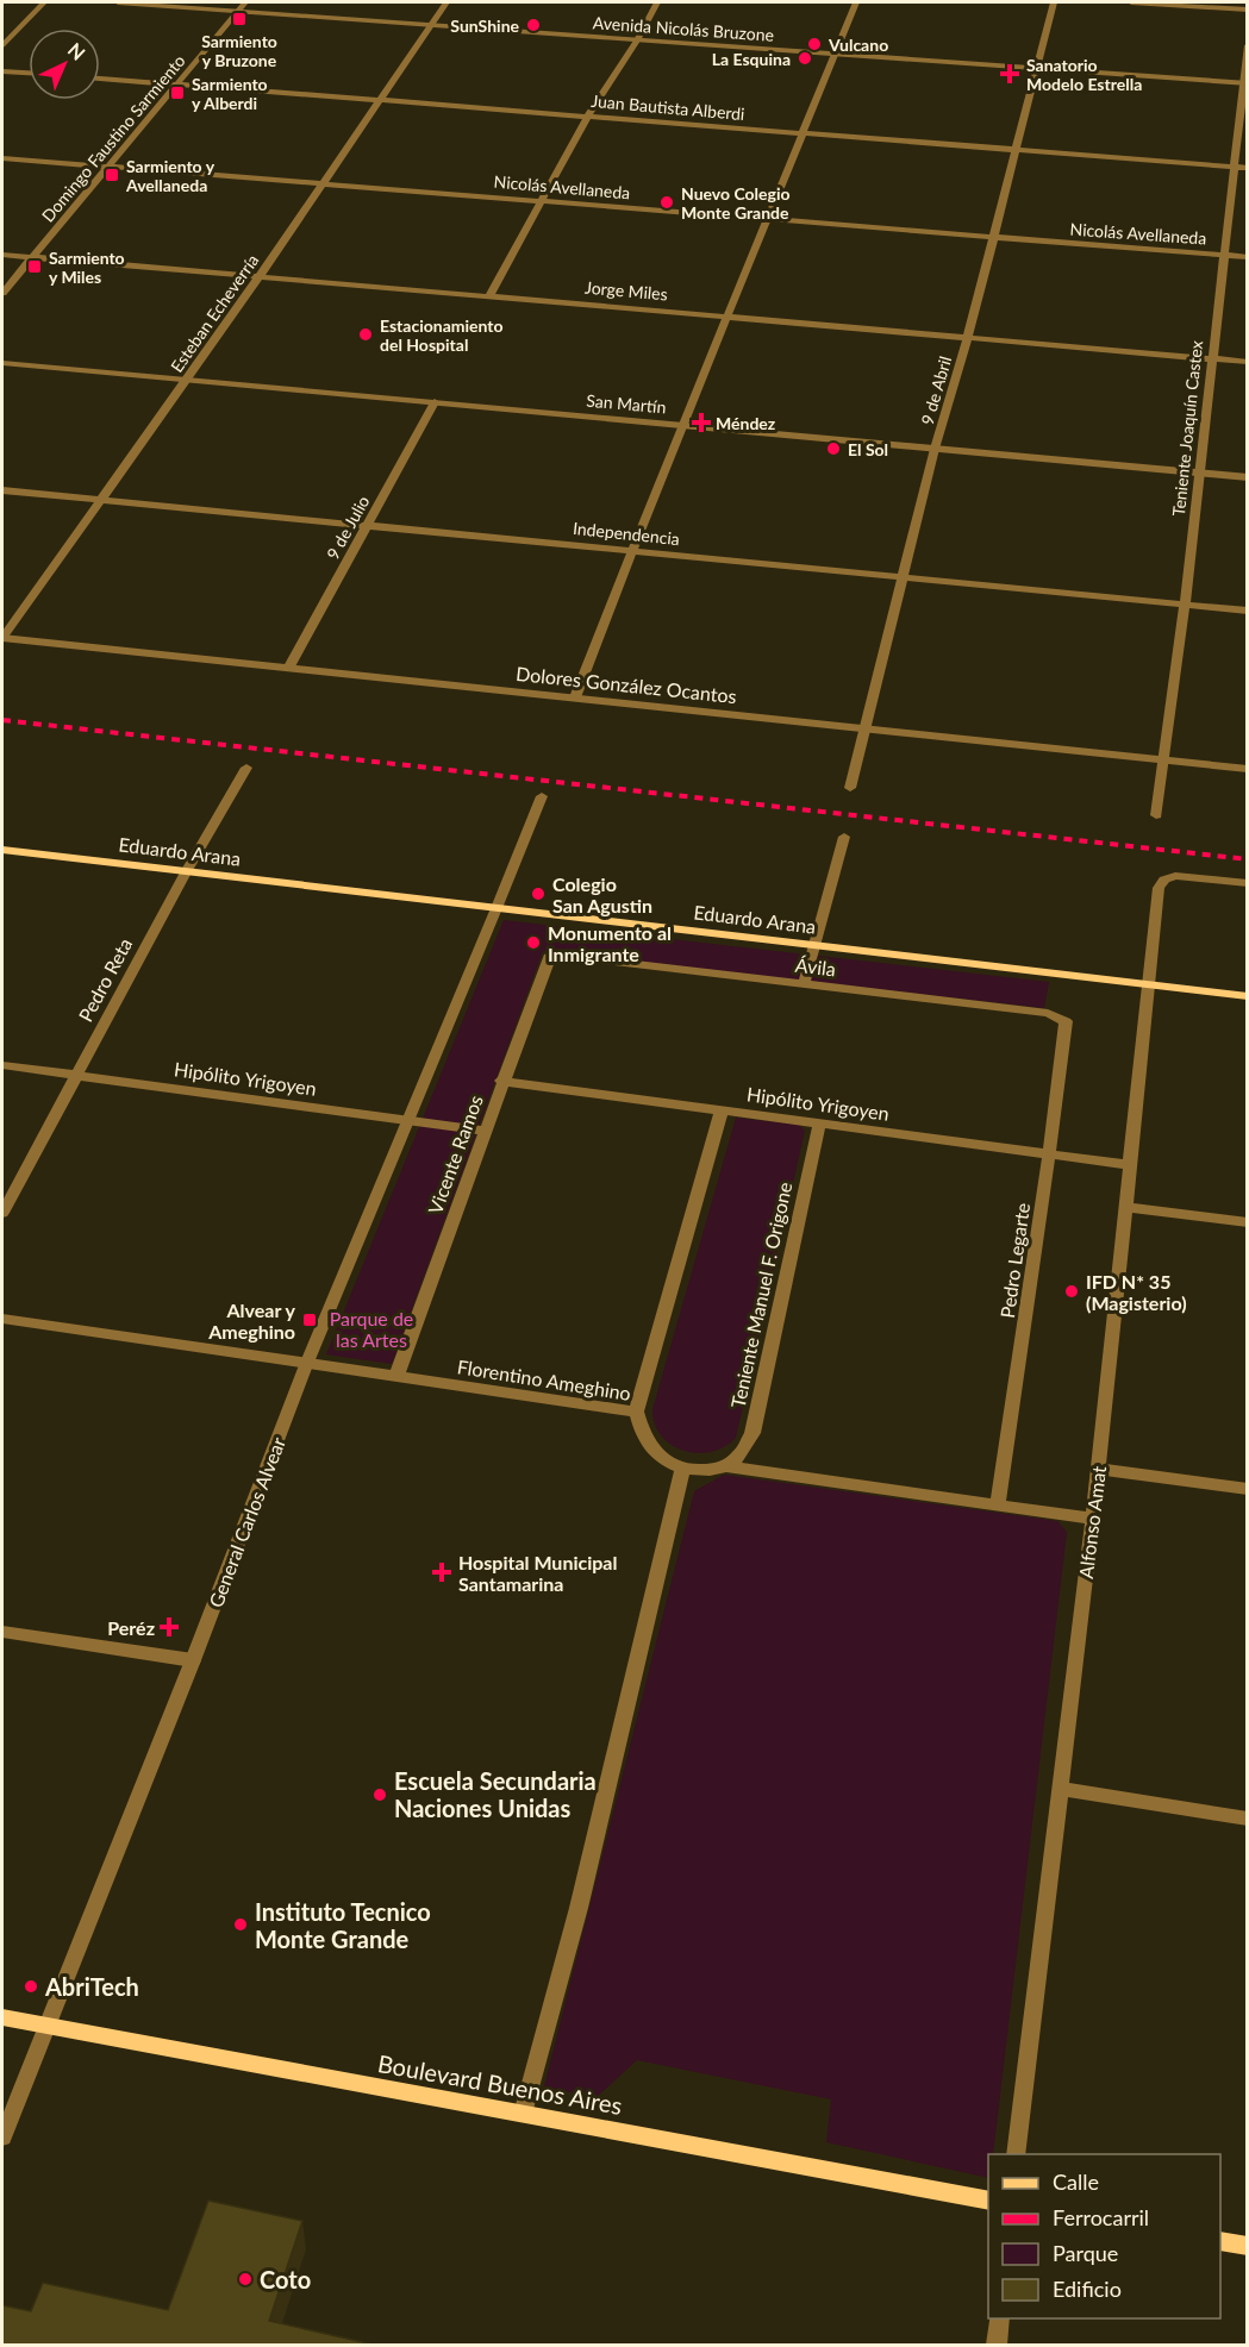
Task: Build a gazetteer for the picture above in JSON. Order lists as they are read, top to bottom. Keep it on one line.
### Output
{"streets":{"main road":["Eduardo Arana","Boulevard Buenos Aires"],"street":["Avenida Nicolás Bruzone","Juan Bautista Alberdi","Domingo Faustino Sarmiento","Nicolás Avellaneda","Jorge Miles","Esteban Echeverría","9 de Abril","San Martín","Teniente Joaquín Castex","9 de Julio","Independencia","Dolores González Ocantos","Ávila","Pedro Reta","Hipólito Yrigoyen","Vicente Ramos","Pedro Legarte","Teniente Manuel F. Origone","Florentino Ameghino","General Carlos Alvear","Alfonso Amat"]},"crossings":[["Avenida Nicolás Bruzone","Domingo Faustino Sarmiento"],["Avenida Nicolás Bruzone","Esteban Echeverría"],["Avenida Nicolás Bruzone","9 de Abril"],["Avenida Nicolás Bruzone","Teniente Joaquín Castex"],["Juan Bautista Alberdi","Domingo Faustino Sarmiento"],["Juan Bautista Alberdi","Esteban Echeverría"],["Juan Bautista Alberdi","9 de Abril"],["Juan Bautista Alberdi","Teniente Joaquín Castex"],["Domingo Faustino Sarmiento","Nicolás Avellaneda"],["Domingo Faustino Sarmiento","Jorge Miles"],["Nicolás Avellaneda","Esteban Echeverría"],["Nicolás Avellaneda","9 de Abril"],["Nicolás Avellaneda","Teniente Joaquín Castex"],["Jorge Miles","Esteban Echeverría"],["Jorge Miles","9 de Abril"],["Jorge Miles","Teniente Joaquín Castex"],["Esteban Echeverría","San Martín"],["Esteban Echeverría","Independencia"],["Esteban Echeverría","Dolores González Ocantos"],["9 de Abril","San Martín"],["9 de Abril","Independencia"],["9 de Abril","Dolores González Ocantos"],["San Martín","Teniente Joaquín Castex"],["San Martín","9 de Julio"],["Teniente Joaquín Castex","Independencia"],["Teniente Joaquín Castex","Dolores González Ocantos"],["9 de Julio","Independencia"],["9 de Julio","Dolores González Ocantos"],["Eduardo Arana","Pedro Reta"],["Eduardo Arana","General Carlos Alvear"],["Eduardo Arana","Alfonso Amat"],["Ávila","Vicente Ramos"],["Ávila","Pedro Legarte"],["Pedro Reta","Hipólito Yrigoyen"],["Hipólito Yrigoyen","Vicente Ramos"],["Hipólito Yrigoyen","Pedro Legarte"],["Hipólito Yrigoyen","Teniente Manuel F. Origone"],["Hipólito Yrigoyen","General Carlos Alvear"],["Hipólito Yrigoyen","Alfonso Amat"],["Vicente Ramos","Florentino Ameghino"],["Florentino Ameghino","General Carlos Alvear"],["General Carlos Alvear","Boulevard Buenos Aires"]],"parks":["Parque de las Artes"],"places":{"transit":["Sarmiento y Bruzone","Sarmiento y Alberdi","Sarmiento y Avellaneda","Sarmiento y Miles","Alvear y Ameghino"],"other":["SunShine","Vulcano","La Esquina","Nuevo Colegio Monte Grande","Estacionamiento del Hospital","El Sol","Colegio San Agustin","Monumento al Inmigrante","IFD N* 35 (Magisterio)","Escuela Secundaria Naciones Unidas","Instituto Tecnico Monte Grande","AbriTech","Coto"],"health":["Sanatorio Modelo Estrella","Méndez","Hospital Municipal Santamarina","Peréz"]},"legend":["Calle","Ferrocarril","Parque","Edificio"],"north":"top right"}
